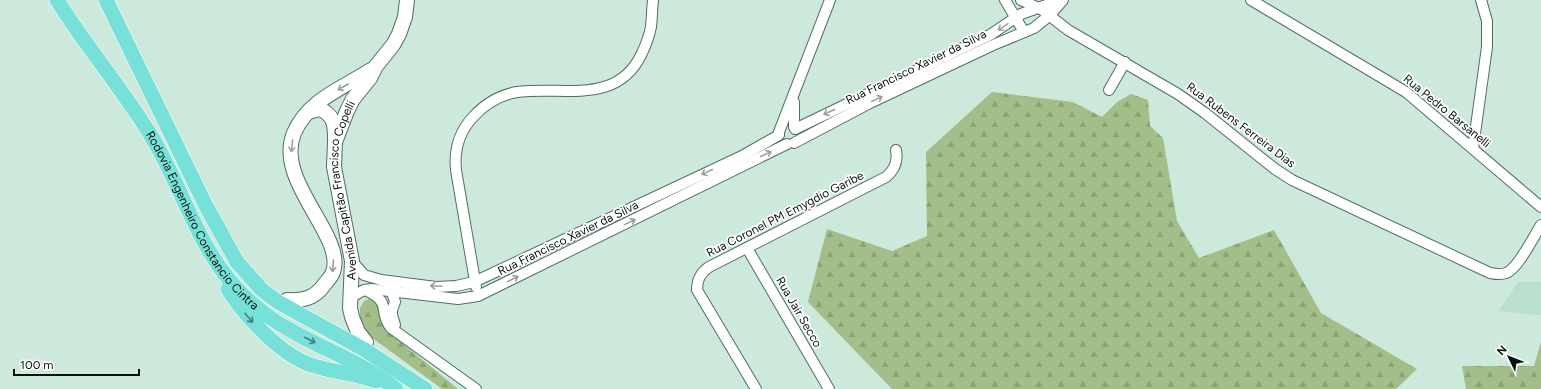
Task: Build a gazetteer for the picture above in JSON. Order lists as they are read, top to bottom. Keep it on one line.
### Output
{"streets":{"main road":["Avenida Capitão Francisco Copelli","Rodovia Engenheiro Constancio Cintra"],"street":["Rua Francisco Xavier da Silva","Rua Pedro Barsanelli","Rua Rubens Ferreira Dias","Rua Coronel PM Emygdio Garibe","Rua Jair Secco"]},"crossings":[["Rua Francisco Xavier da Silva","Rua Rubens Ferreira Dias"],["Rua Francisco Xavier da Silva","Avenida Capitão Francisco Copelli"],["Rua Coronel PM Emygdio Garibe","Rua Jair Secco"]],"scale_bar":"100 m","north":"top left"}
